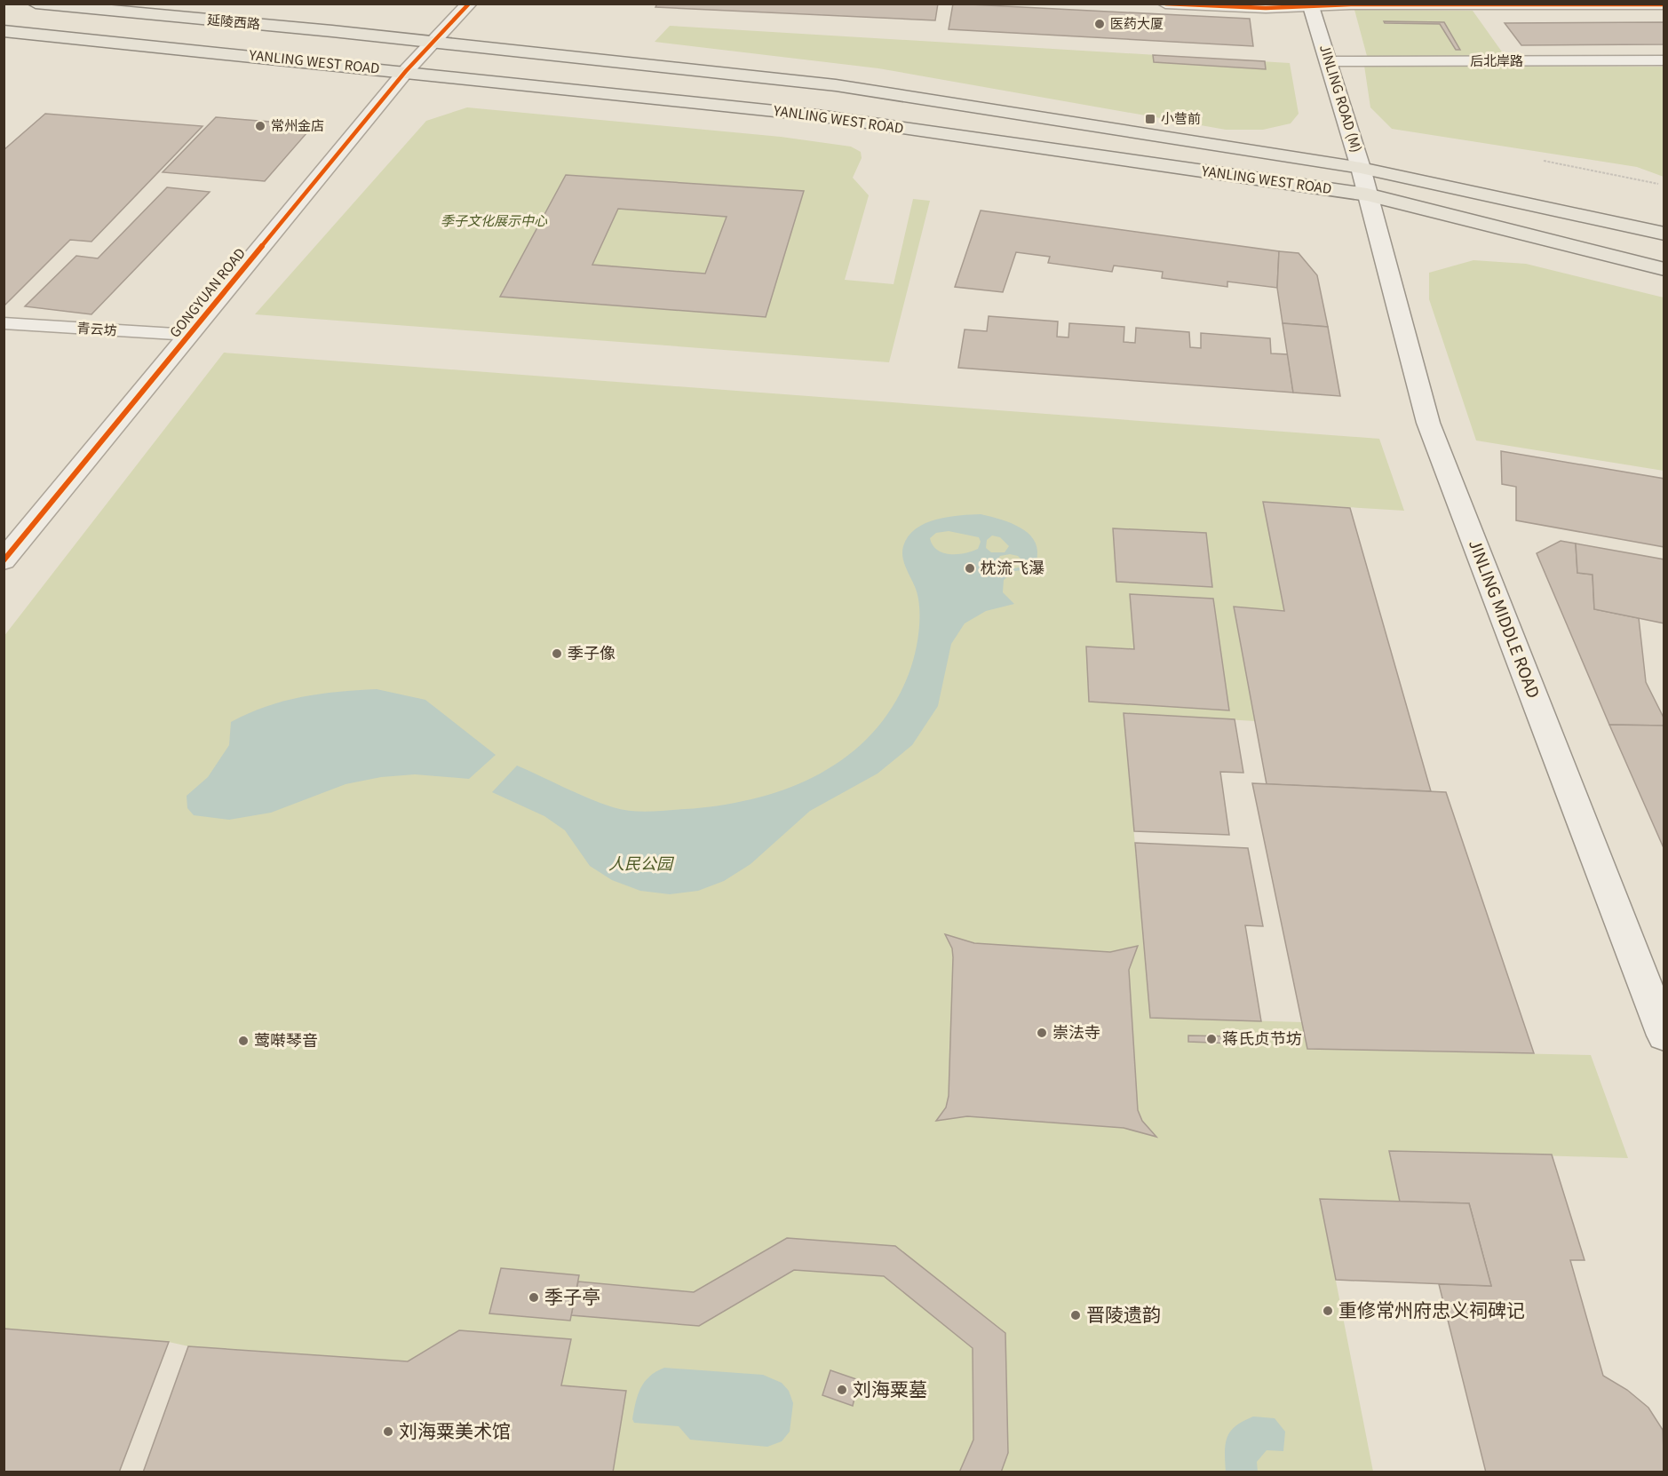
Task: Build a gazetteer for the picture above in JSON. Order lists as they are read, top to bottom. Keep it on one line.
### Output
{"streets":{"main road":["延陵西路","YANLING WEST ROAD"],"street":["JINLING ROAD (M)","GONGYUAN ROAD","JINLING MIDDLE ROAD"],"lane":["后北岸路","青云坊"]},"crossings":[["延陵西路","YANLING WEST ROAD"],["延陵西路","GONGYUAN ROAD"],["后北岸路","JINLING ROAD (M)"],["YANLING WEST ROAD","JINLING ROAD (M)"],["YANLING WEST ROAD","GONGYUAN ROAD"],["YANLING WEST ROAD","JINLING MIDDLE ROAD"],["JINLING ROAD (M)","JINLING MIDDLE ROAD"],["GONGYUAN ROAD","青云坊"]],"parks":["季子文化展示中心","人民公园"],"places":{"other":["医药大厦","常州金店","枕流飞瀑","季子像","崇法寺","蒋氏贞节坊","莺啭琴音","季子亭","重修常州府忠义祠碑记","晋陵遗韵","刘海粟墓","刘海粟美术馆"],"transit":["小营前"]}}
